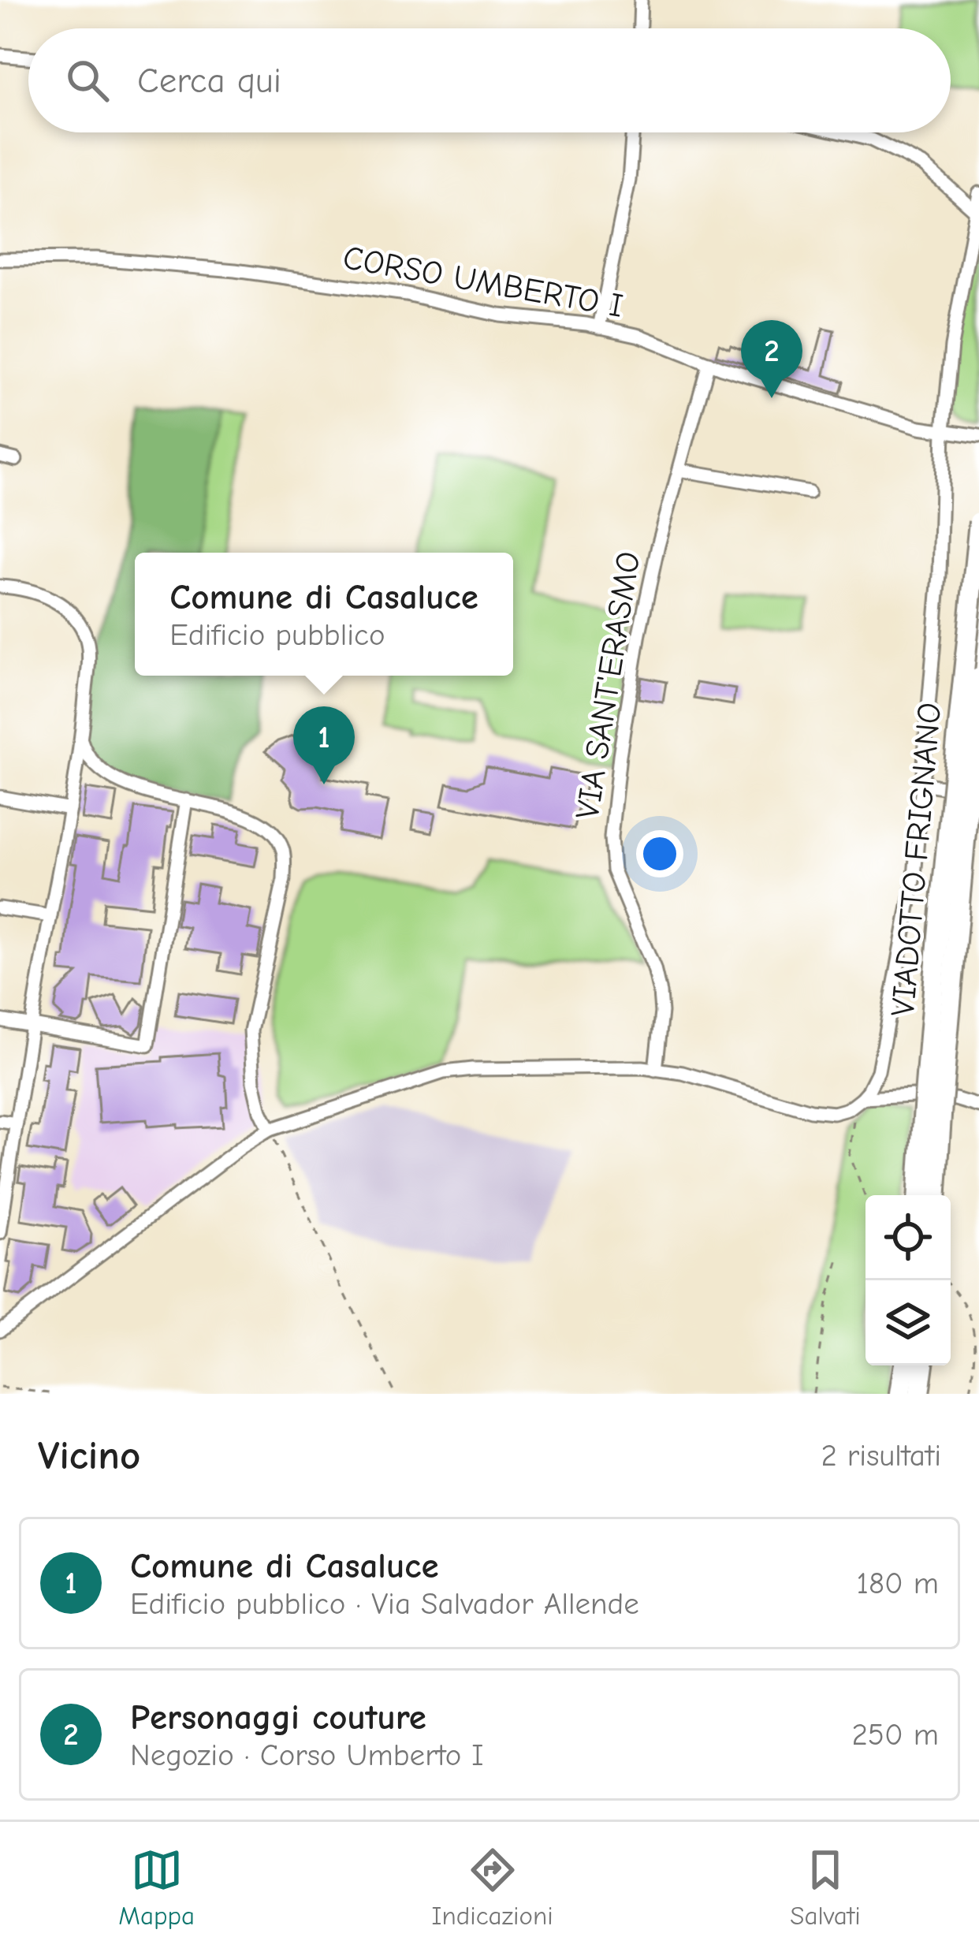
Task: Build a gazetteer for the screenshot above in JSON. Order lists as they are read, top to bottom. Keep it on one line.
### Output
{"streets":{"highway":["VIADOTTO FRIGNANO"],"street":["CORSO UMBERTO I","VIA SANT'ERASMO"]},"crossings":[["CORSO UMBERTO I","VIA SANT'ERASMO"]],"page":{"search":"Cerca qui","pins":["2","1"],"popup":["Comune di Casaluce","Edificio pubblico"],"heading":["Vicino","2 risultati"],"list":[{"mark":"1","name":"Comune di Casaluce","note":"Edificio pubblico · Via Salvador Allende","value":"180 m"},{"mark":"2","name":"Personaggi couture","note":"Negozio · Corso Umberto I","value":"250 m"}],"nav":["Mappa","Indicazioni","Salvati"]}}
